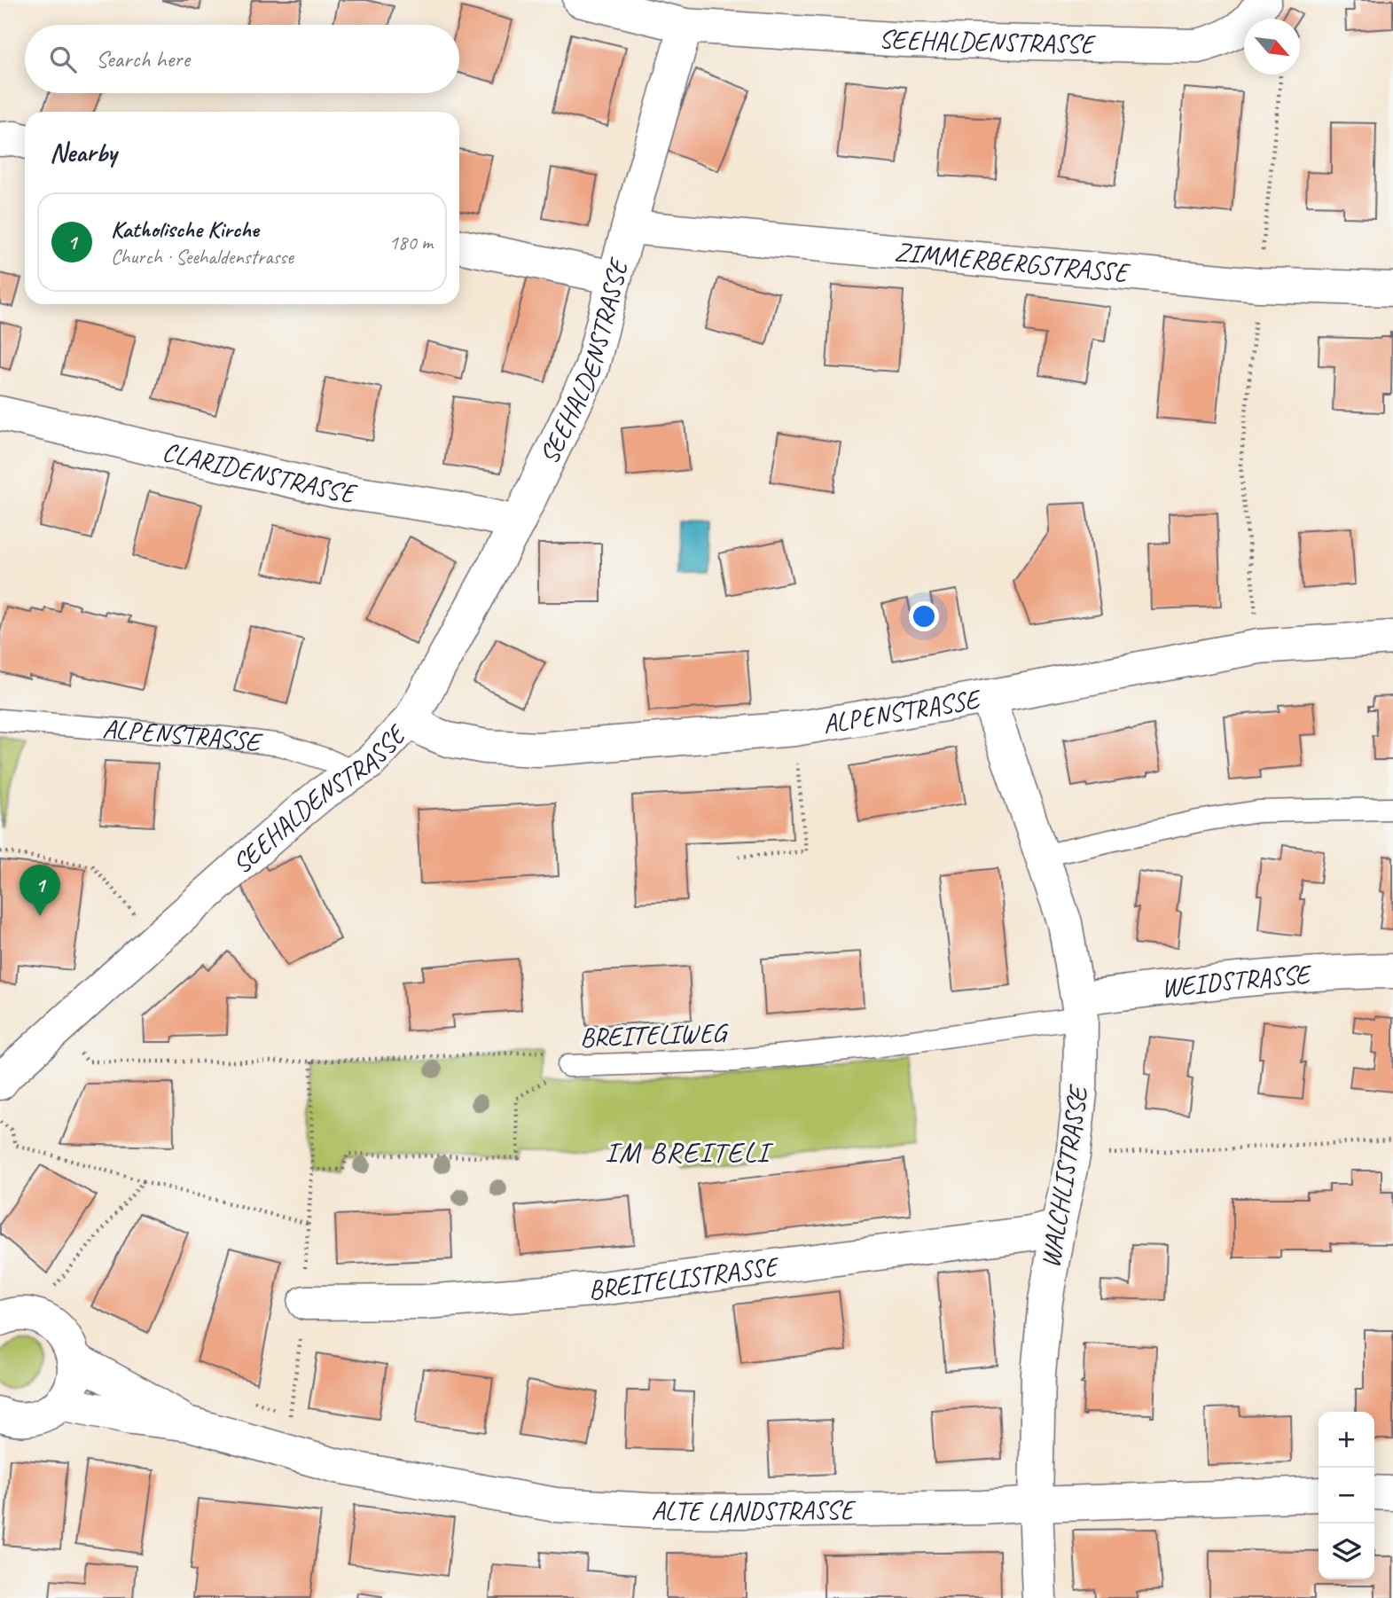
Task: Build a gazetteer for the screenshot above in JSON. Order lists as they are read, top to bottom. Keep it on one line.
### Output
{"streets":{"street":["SEEHALDENSTRASSE","ZIMMERBERGSTRASSE","CLARIDENSTRASSE","ALPENSTRASSE","WEIDSTRASSE","WALCHLISTRASSE","BREITELISTRASSE","ALTE LANDSTRASSE"],"lane":["BREITELIWEG"]},"crossings":[["SEEHALDENSTRASSE","ZIMMERBERGSTRASSE"],["SEEHALDENSTRASSE","CLARIDENSTRASSE"],["SEEHALDENSTRASSE","ALPENSTRASSE"],["SEEHALDENSTRASSE","BREITELIWEG"],["ALPENSTRASSE","WALCHLISTRASSE"],["WEIDSTRASSE","BREITELIWEG"],["WEIDSTRASSE","WALCHLISTRASSE"],["BREITELIWEG","WALCHLISTRASSE"],["WALCHLISTRASSE","BREITELISTRASSE"],["WALCHLISTRASSE","ALTE LANDSTRASSE"]],"districts":["IM BREITELI"],"north":"bottom right","page":{"search":"Search here","heading":"Nearby","list":[{"mark":"1","name":"Katholische Kirche","note":"Church · Seehaldenstrasse","value":"180 m"}],"pins":"1","map_buttons":["+","−"]}}
